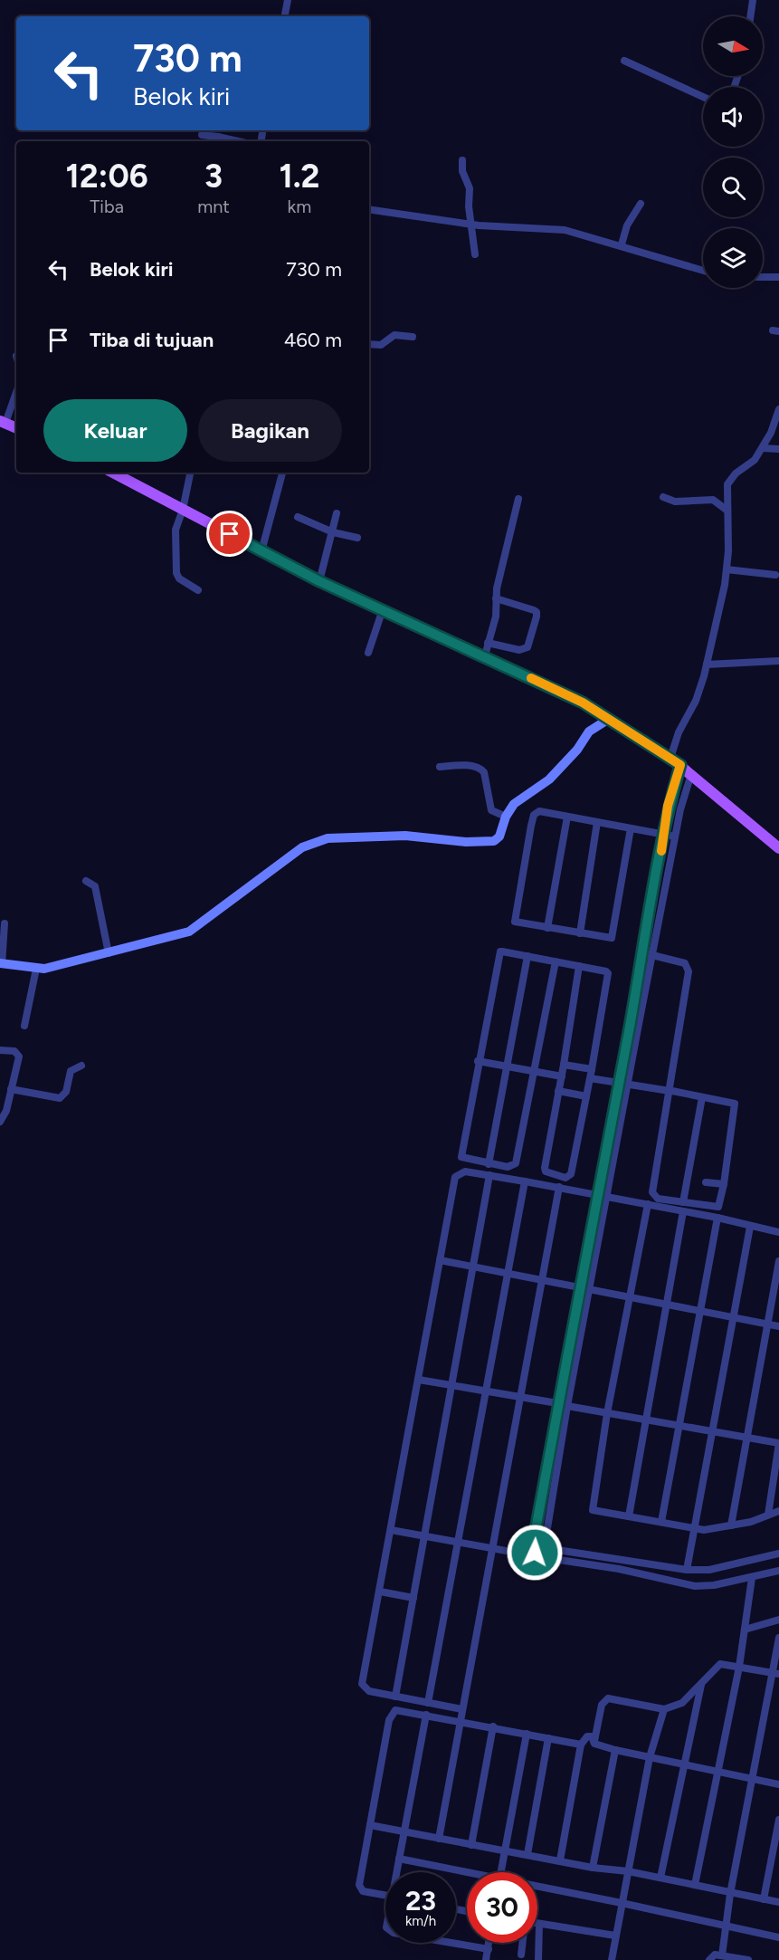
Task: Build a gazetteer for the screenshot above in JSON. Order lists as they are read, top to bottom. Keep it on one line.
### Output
{"north":"right","page":{"turn":["730 m","Belok kiri"],"eta":["12:06","Tiba","3","mnt","1.2","km"],"list":[{"name":"Belok kiri","value":"730 m"},{"name":"Tiba di tujuan","value":"460 m"}],"buttons":["Keluar","Bagikan"],"speed":"23 km/h","limit":"30"}}
